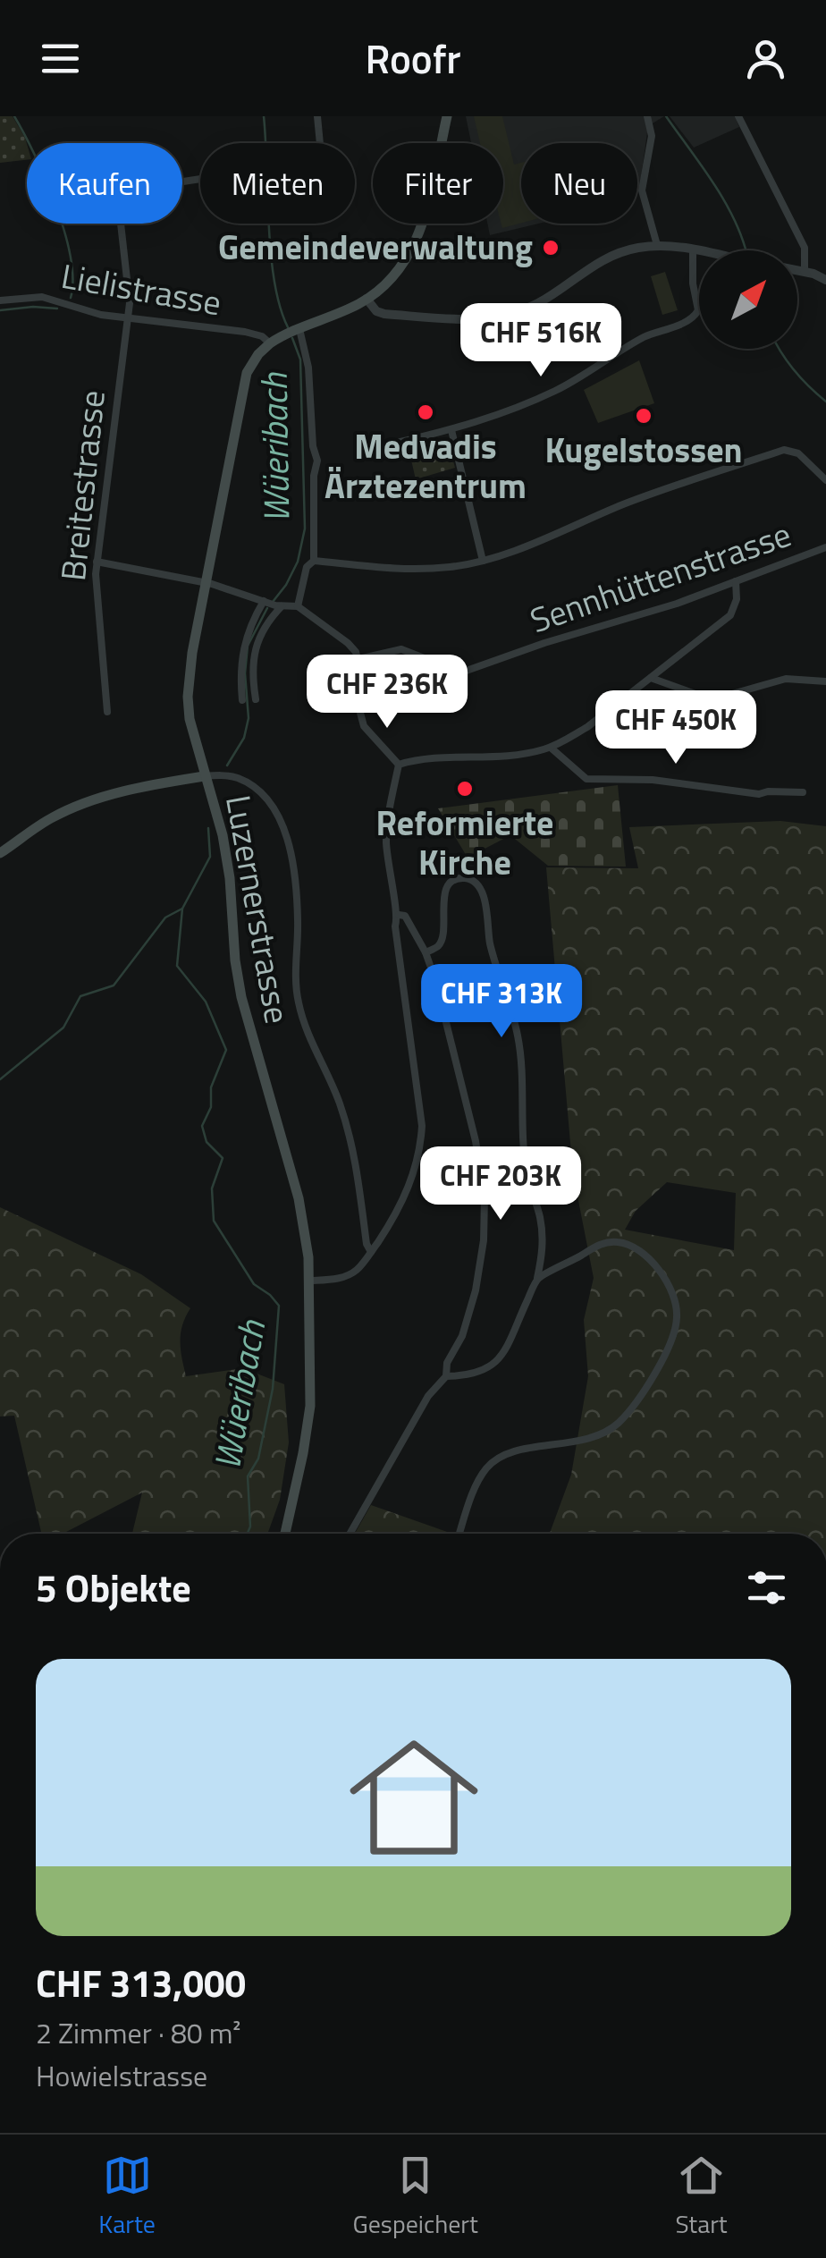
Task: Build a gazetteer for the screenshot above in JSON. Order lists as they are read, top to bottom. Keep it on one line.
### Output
{"streets":{"main road":["Luzernerstrasse"],"street":["Lielistrasse","Breitestrasse","Sennhüttenstrasse"]},"crossings":[["Lielistrasse","Breitestrasse"],["Lielistrasse","Luzernerstrasse"]],"water":["Wüeribach"],"places":["Gemeindeverwaltung","Medvadis Ärztezentrum","Kugelstossen","Reformierte Kirche"],"north":"top right","page":{"header":"Roofr","chip":["Kaufen","Mieten","Filter","Neu"],"price":["CHF 516K","CHF 236K","CHF 450K","CHF 313K","CHF 203K"],"heading":"5 Objekte","list":[{"name":"CHF 313,000","note":"2 Zimmer · 80 m² · Howielstrasse"}],"tabs":["Karte","Gespeichert","Start"]}}
